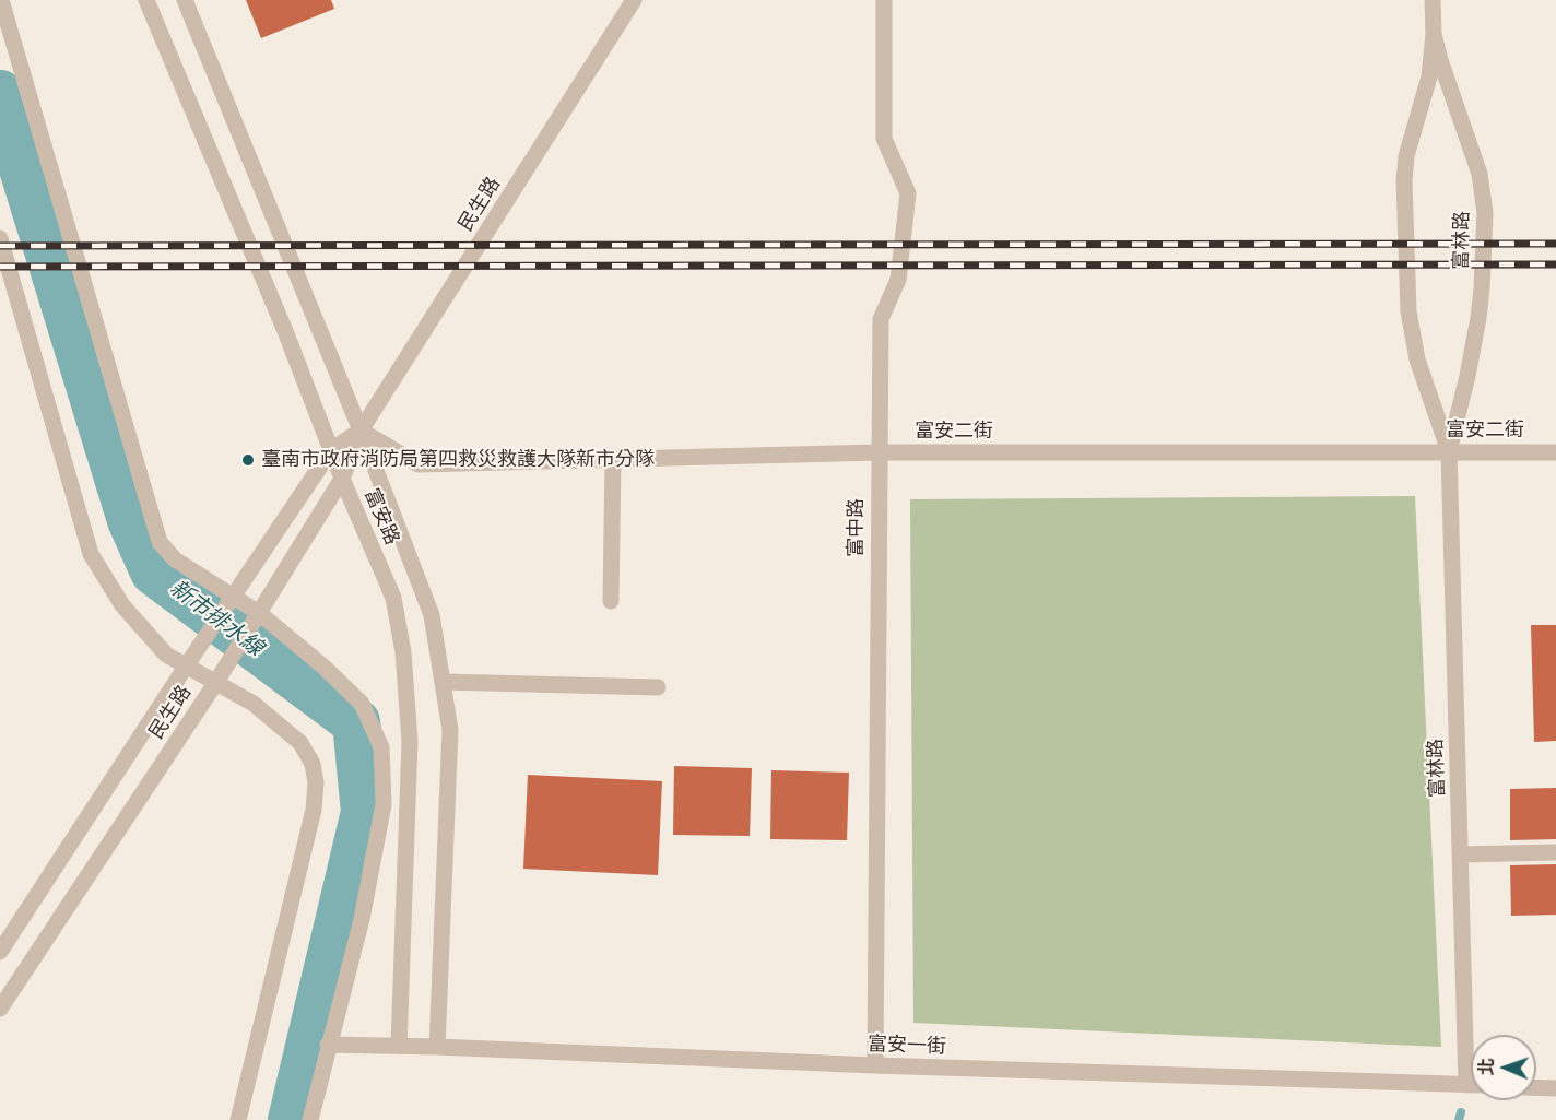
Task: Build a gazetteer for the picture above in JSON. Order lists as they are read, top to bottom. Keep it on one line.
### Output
{"streets":{"street":["民生路","富林路","富安二街","富安路","富中路","富安一街"]},"crossings":[["民生路","富安二街"],["民生路","富安路"],["富林路","富安二街"],["富林路","富安一街"],["富安二街","富安路"],["富安二街","富中路"],["富安路","富安一街"],["富中路","富安一街"]],"water":["新市排水線"],"places":["臺南市政府消防局第四救災救護大隊新市分隊"],"north":"left"}
